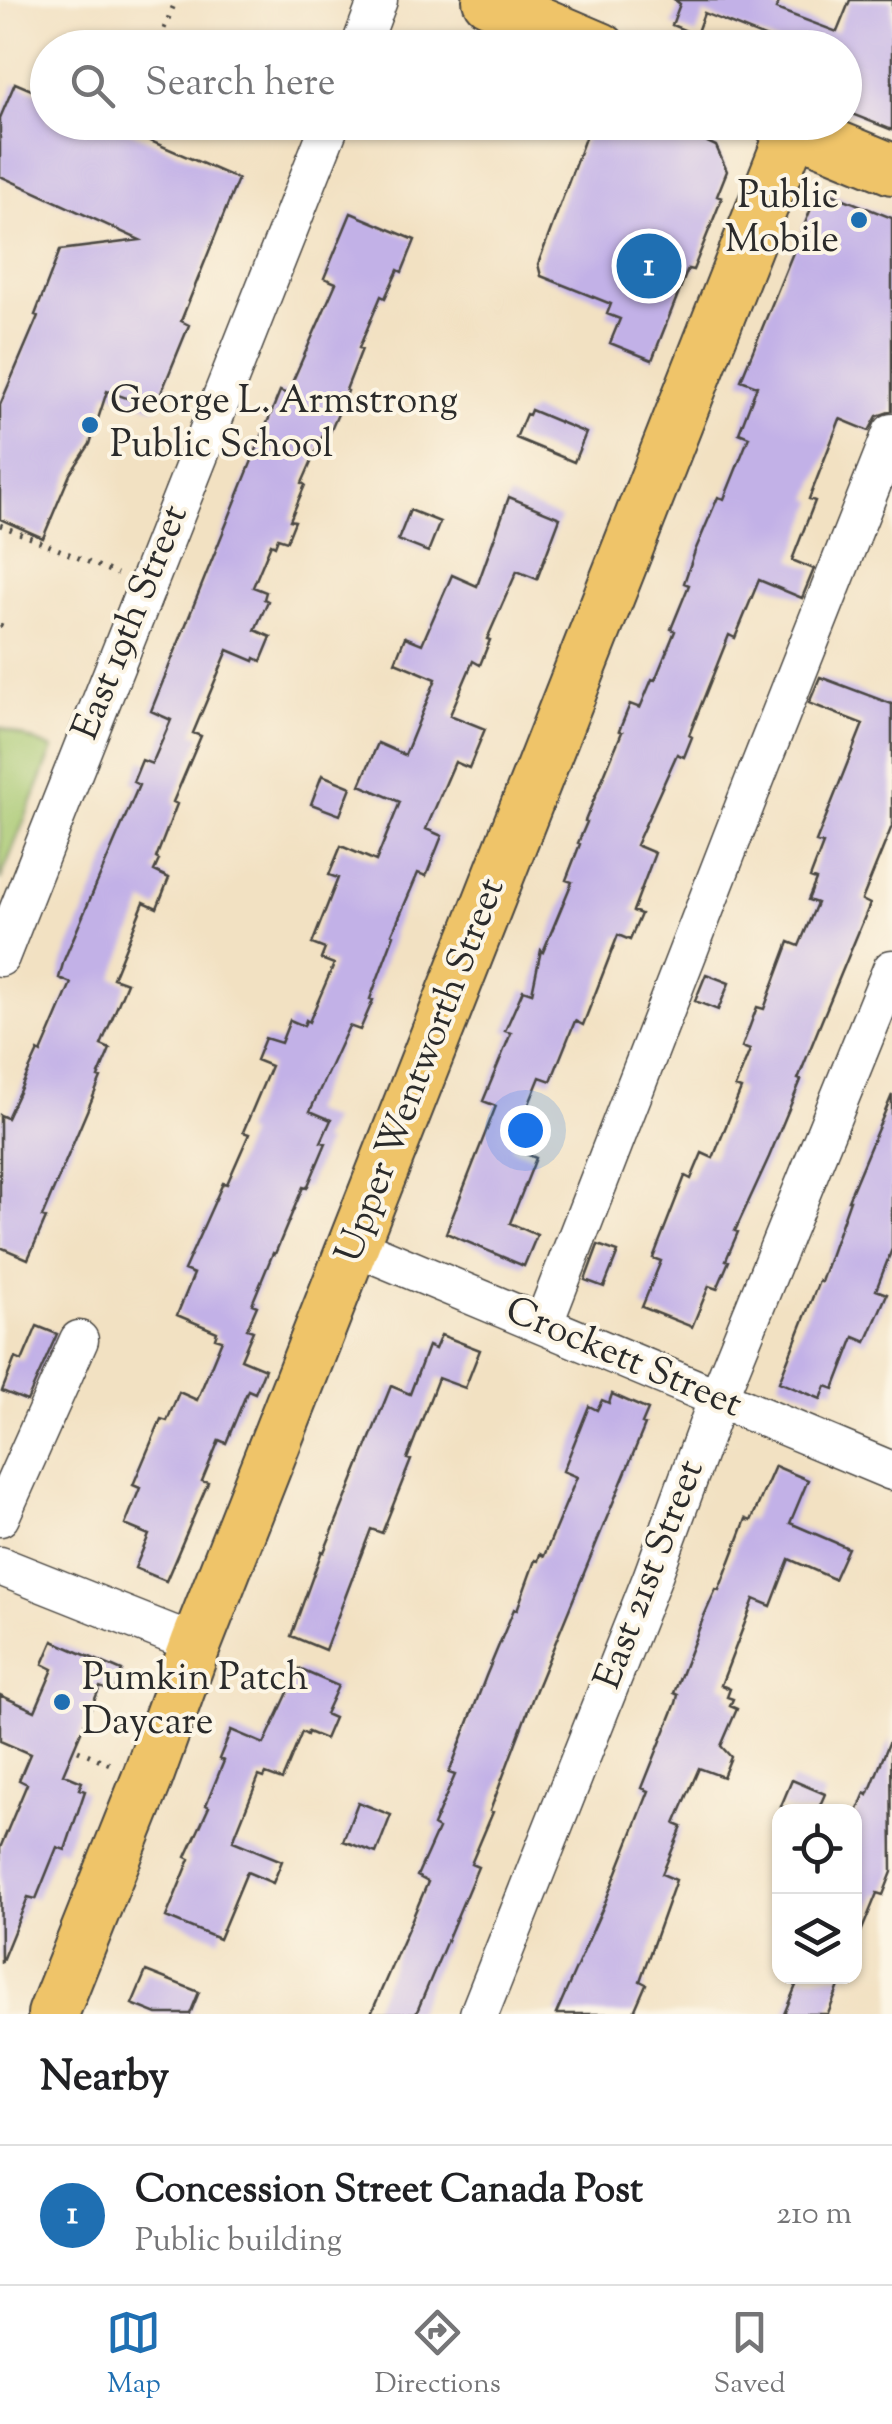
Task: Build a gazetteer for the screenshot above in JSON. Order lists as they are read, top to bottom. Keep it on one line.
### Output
{"streets":{"main road":["Upper Wentworth Street"],"street":["East 19th Street","Crockett Street","East 21st Street"]},"crossings":[["Upper Wentworth Street","Crockett Street"],["Crockett Street","East 21st Street"]],"places":["Public Mobile","George L. Armstrong Public School","Pumkin Patch Daycare"],"page":{"search":"Search here","pins":"1","heading":"Nearby","list":[{"mark":"1","name":"Concession Street Canada Post","note":"Public building","value":"210 m"}],"nav":["Map","Directions","Saved"]}}
